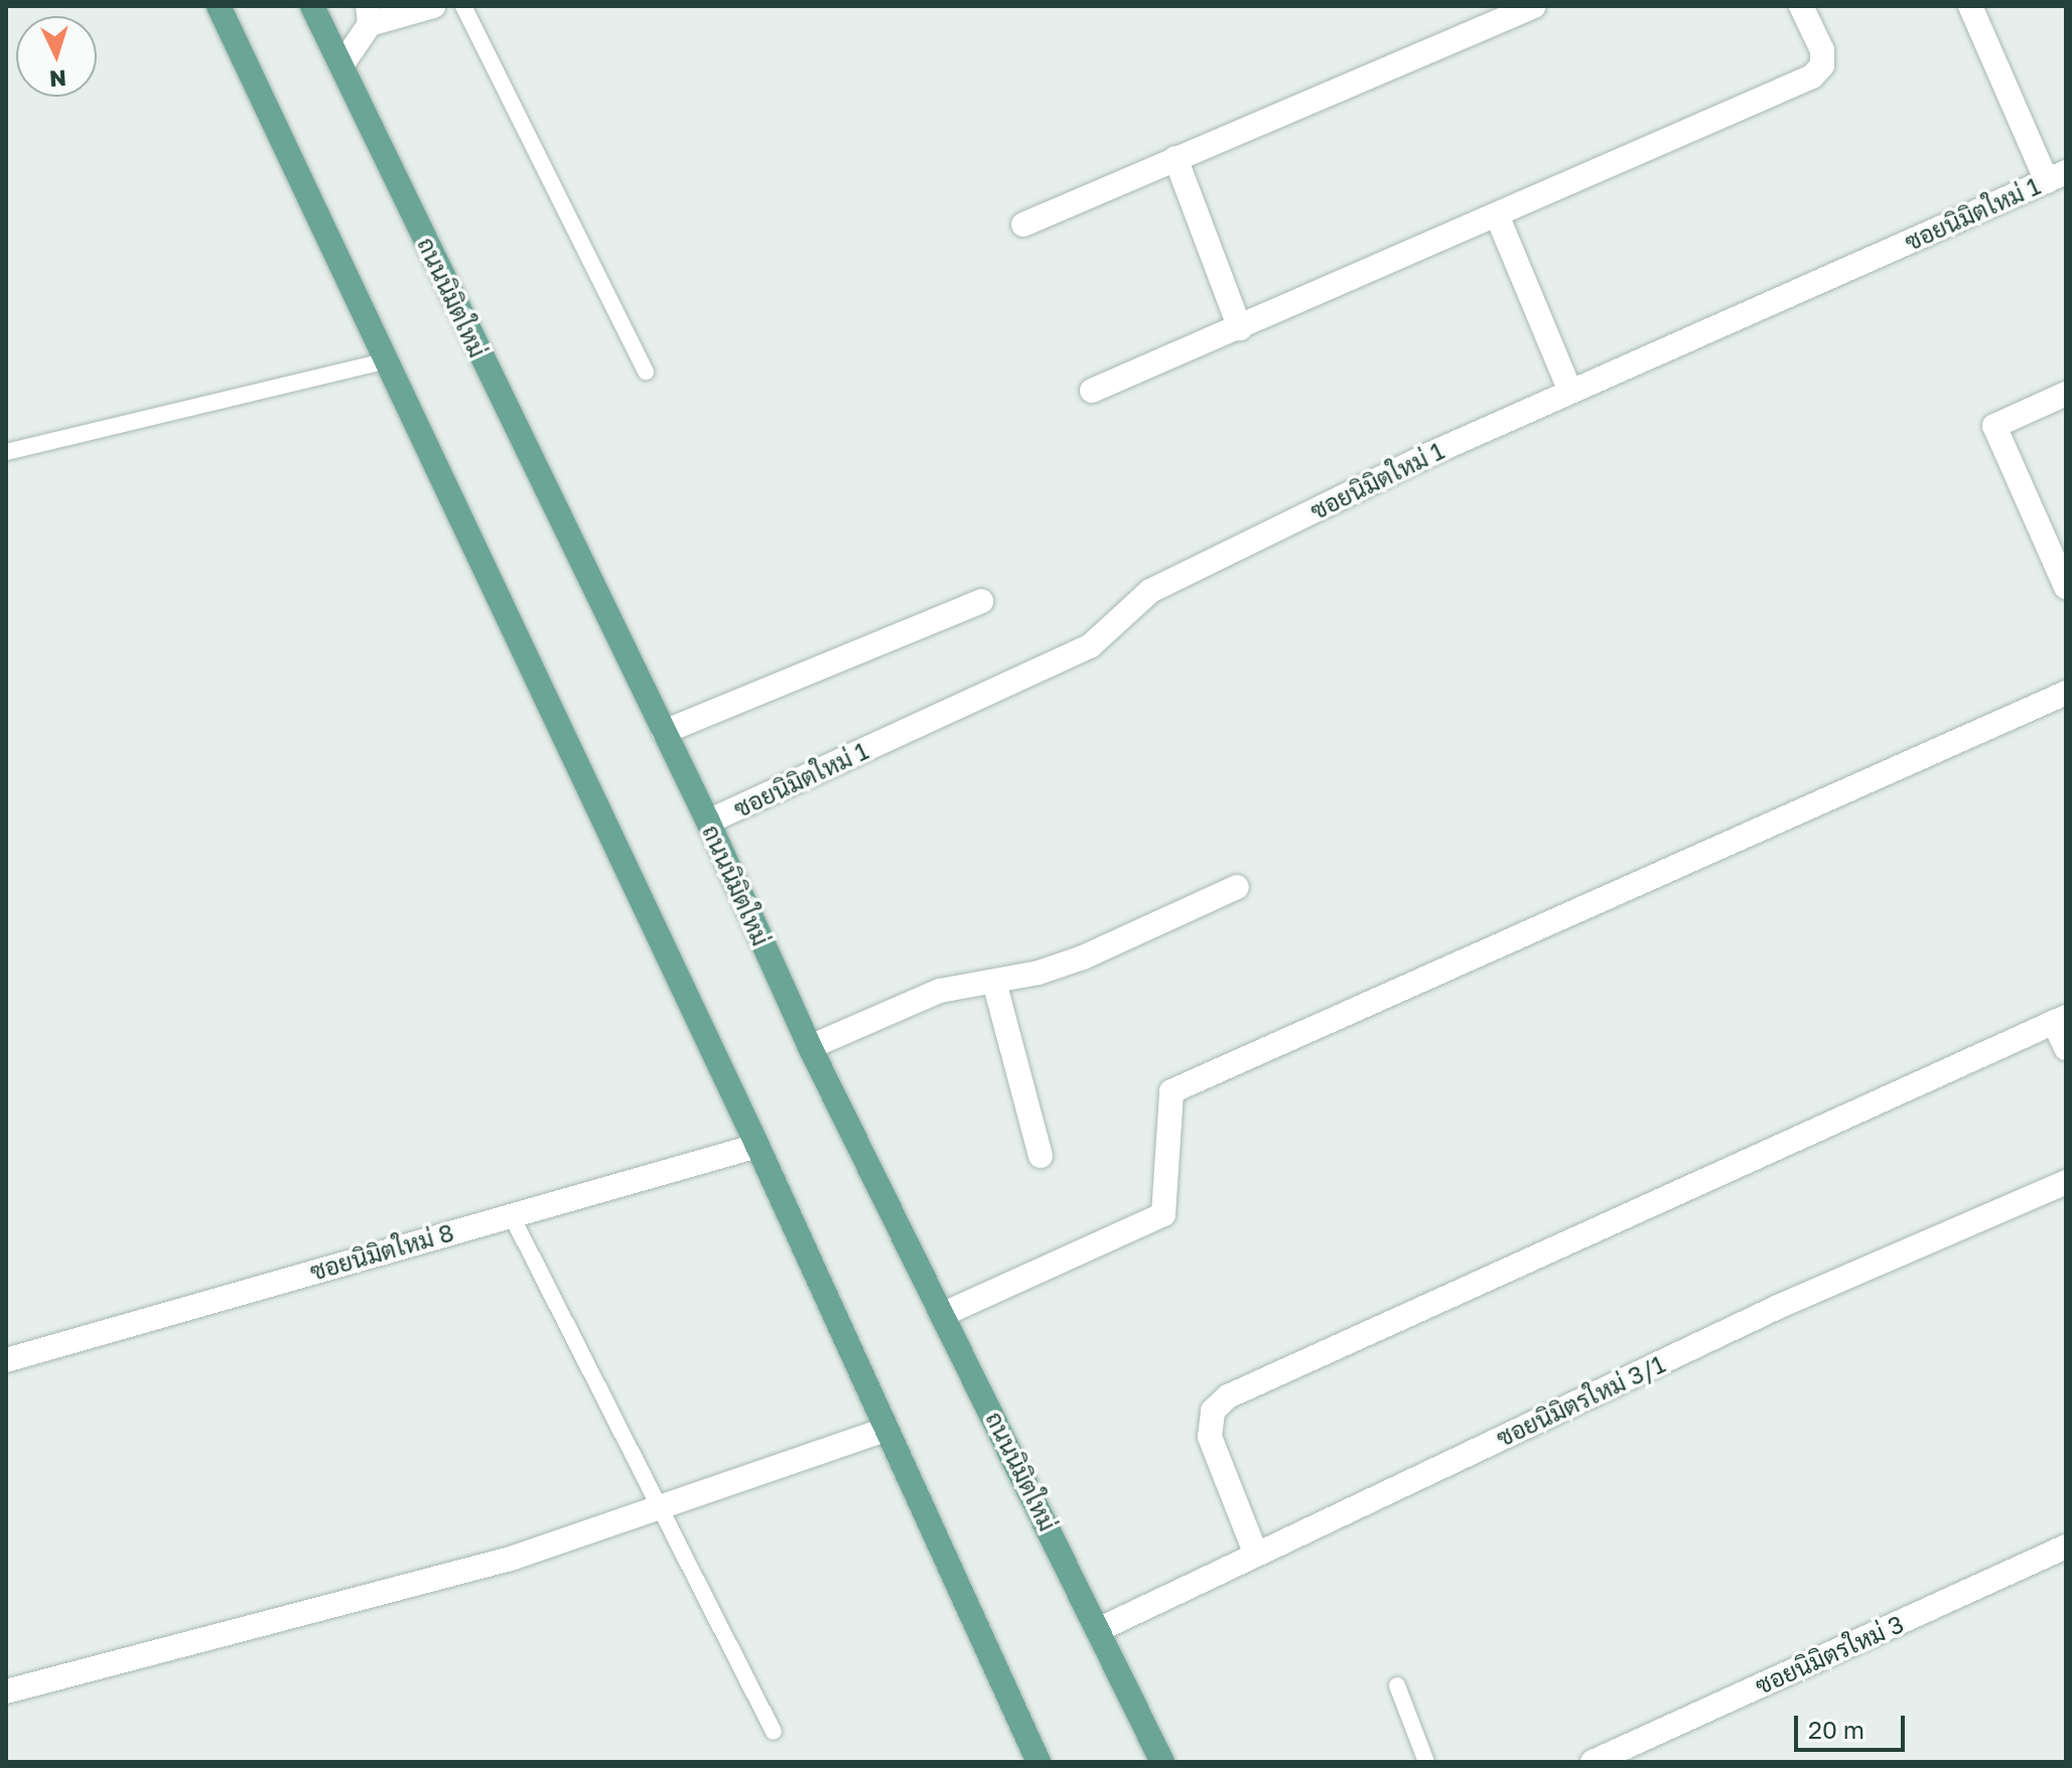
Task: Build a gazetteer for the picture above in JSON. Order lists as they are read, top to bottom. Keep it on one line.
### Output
{"streets":{"main road":["ถนนนิมิตใหม่"],"street":["ซอยนิมิตใหม่ 1","ซอยนิมิตใหม่ 8","ซอยนิมิตรใหม่ 3/1","ซอยนิมิตรใหม่ 3"]},"crossings":[["ซอยนิมิตใหม่ 1","ถนนนิมิตใหม่"],["ถนนนิมิตใหม่","ซอยนิมิตรใหม่ 3/1"]],"scale_bar":"20 m","north":"bottom"}
